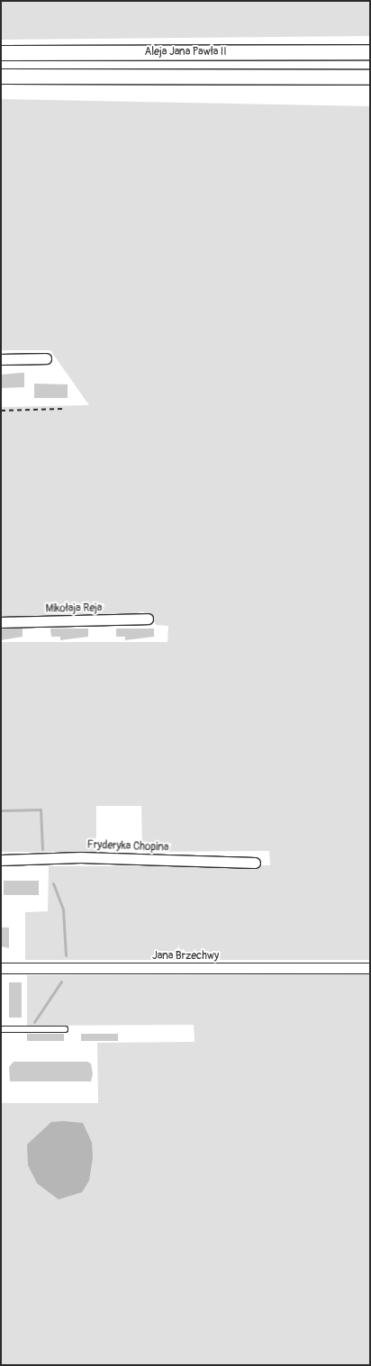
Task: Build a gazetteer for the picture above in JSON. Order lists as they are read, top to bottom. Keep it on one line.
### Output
{"streets":{"main road":["Aleja Jana Pawła II"],"street":["Mikołaja Reja","Fryderyka Chopina","Jana Brzechwy"]}}
